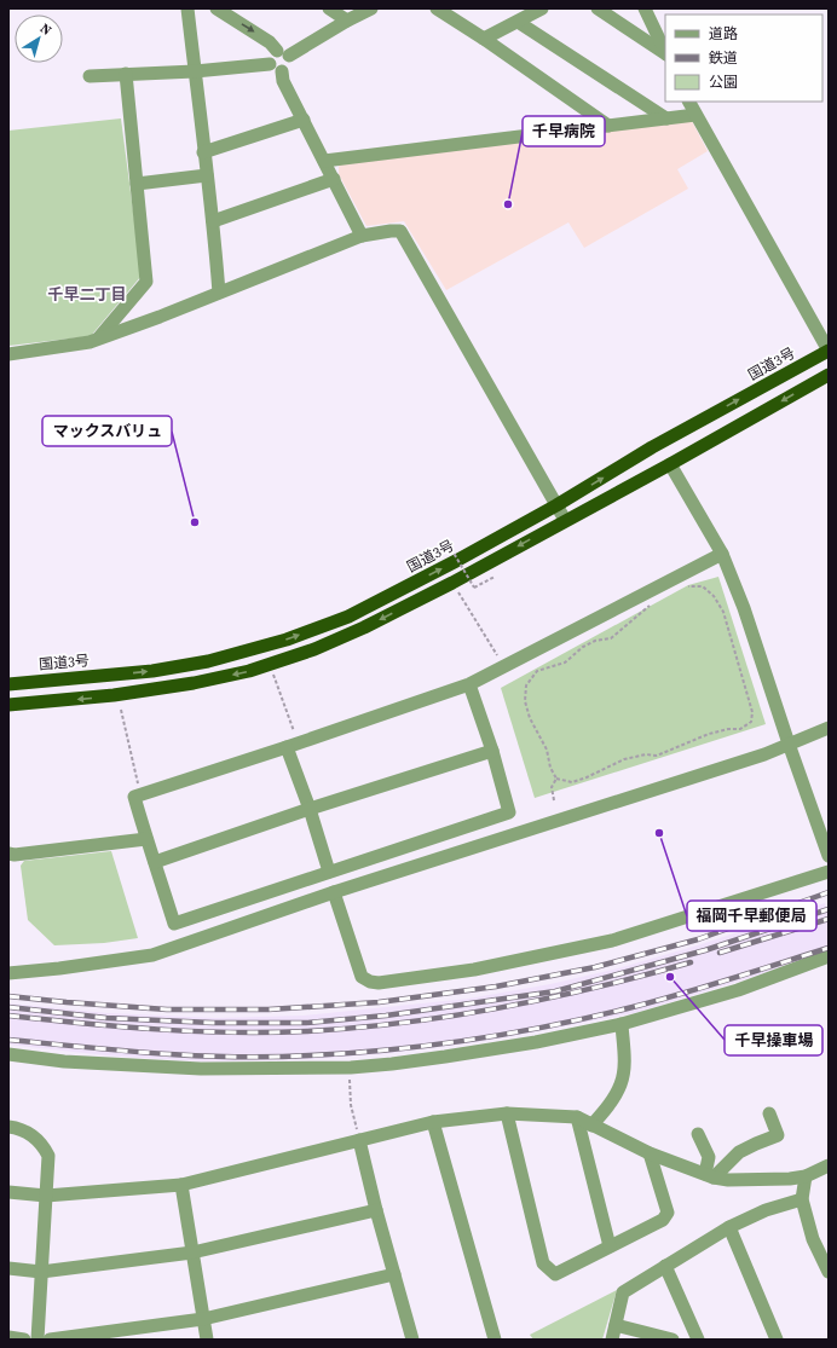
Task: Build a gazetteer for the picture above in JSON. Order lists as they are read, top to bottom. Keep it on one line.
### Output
{"streets":{"highway":["国道3号"]},"districts":["千早二丁目"],"places":["千早病院","マックスバリュ","福岡千早郵便局","千早操車場"],"legend":["道路","鉄道","公園"],"north":"top right"}
